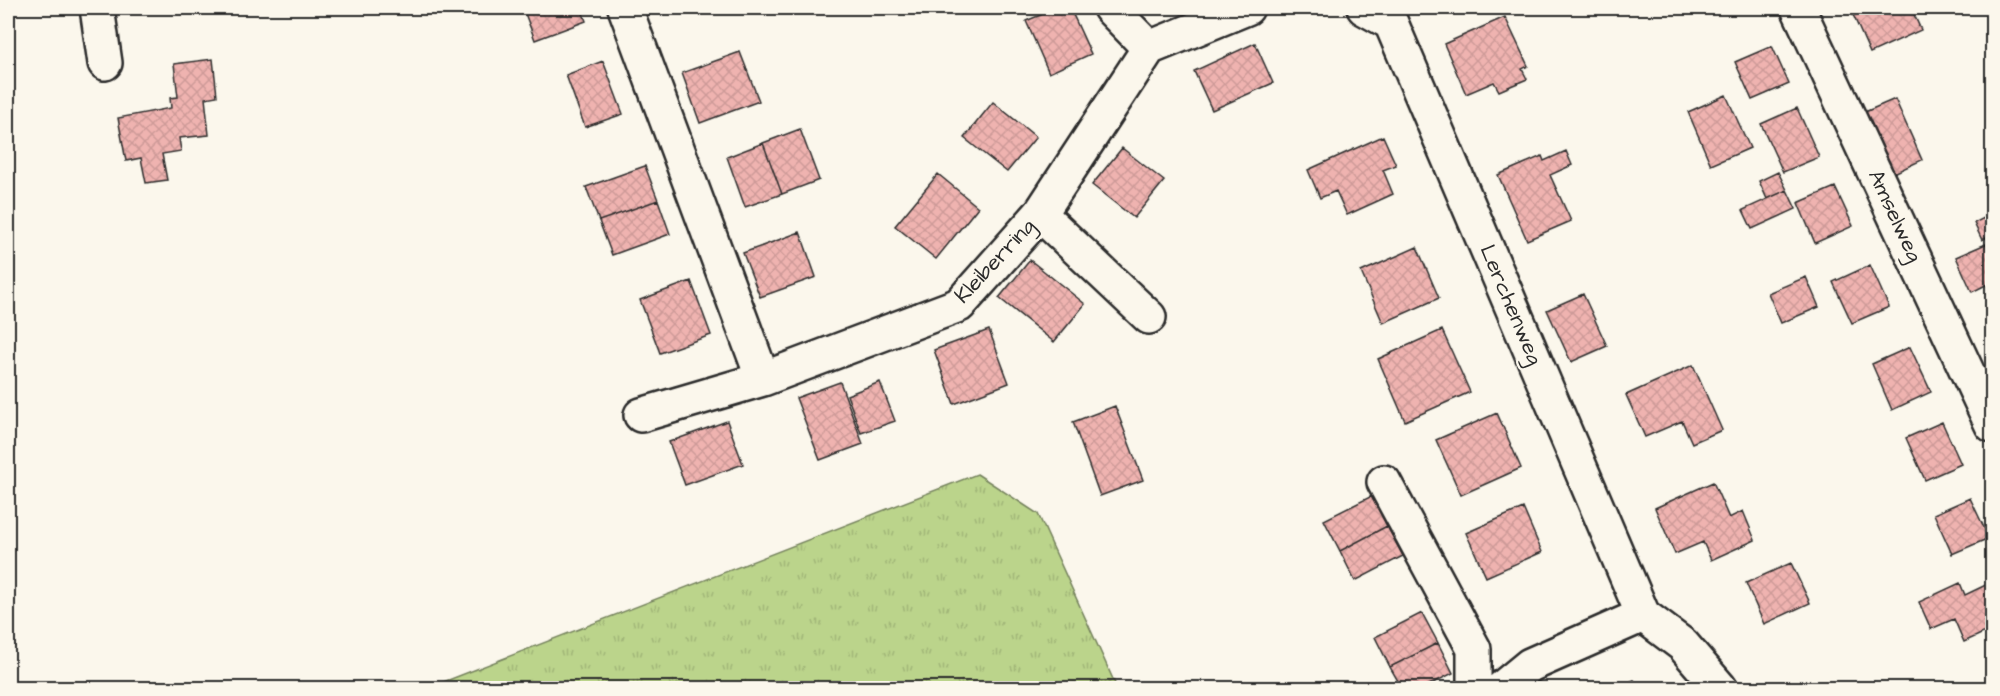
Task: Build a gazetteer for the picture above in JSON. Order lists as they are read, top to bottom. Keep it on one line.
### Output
{"streets":{"street":["Amselweg","Kleiberring","Lerchenweg"]}}
